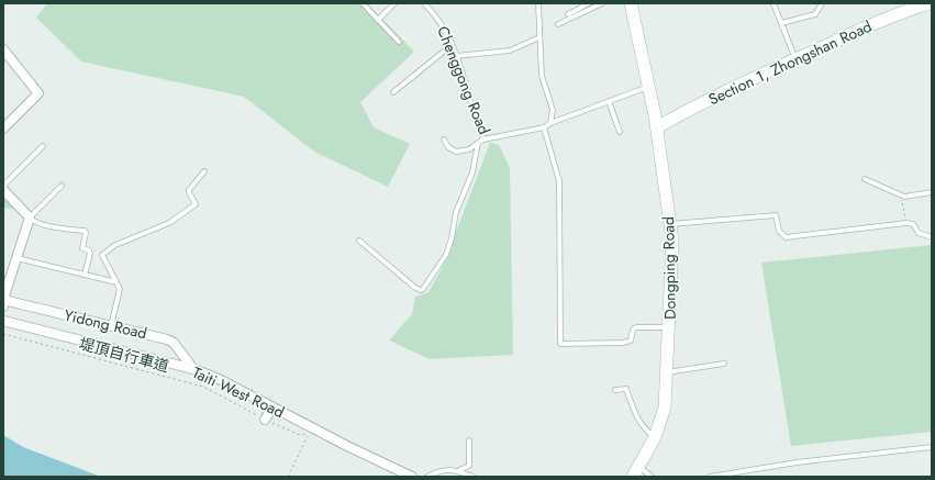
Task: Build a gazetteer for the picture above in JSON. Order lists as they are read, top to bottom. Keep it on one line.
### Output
{"streets":{"main road":["Section 1, Zhongshan Road","Dongping Road"],"street":["Yidong Road","Taiti West Road"],"lane":["Chenggong Road"],"path":["堤頂自行車道"]},"crossings":[["Section 1, Zhongshan Road","Dongping Road"],["Chenggong Road","Dongping Road"],["Yidong Road","Taiti West Road"]]}
